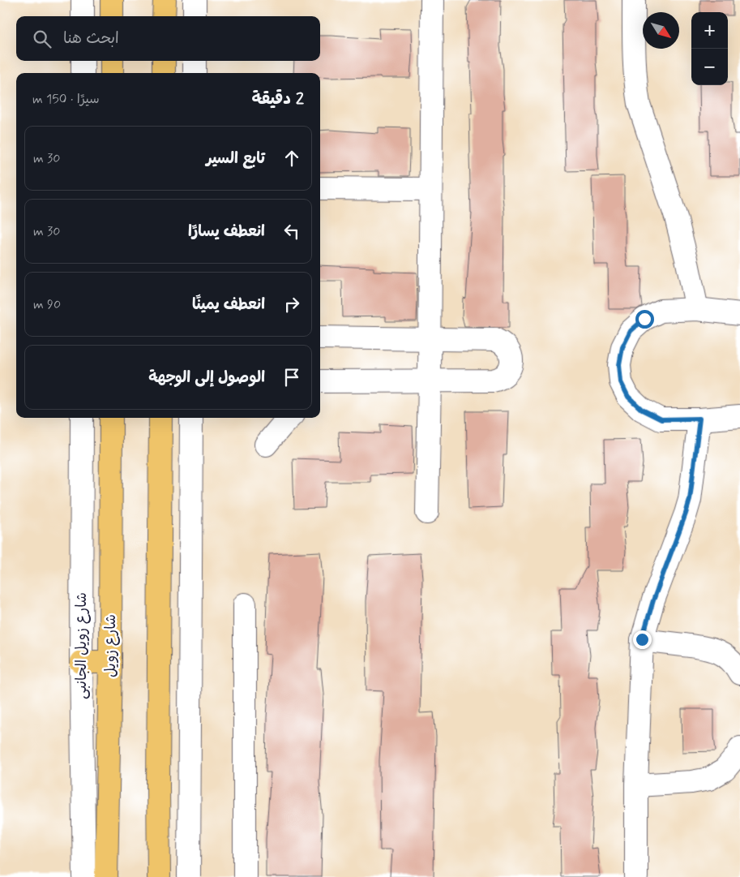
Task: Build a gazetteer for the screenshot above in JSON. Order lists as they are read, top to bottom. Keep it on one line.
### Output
{"streets":{"main road":["شارع زويل"],"street":["شارع زويل الجانبى"]},"north":"bottom right","page":{"map_buttons":["+","−"],"search":"ابحث هنا","heading":["2 دقيقة","سيرًا · 150 m"],"list":[["تابع السير","30 m"],["انعطف يسارًا","30 m"],["انعطف يمينًا","90 m"],"الوصول إلى الوجهة"]}}
